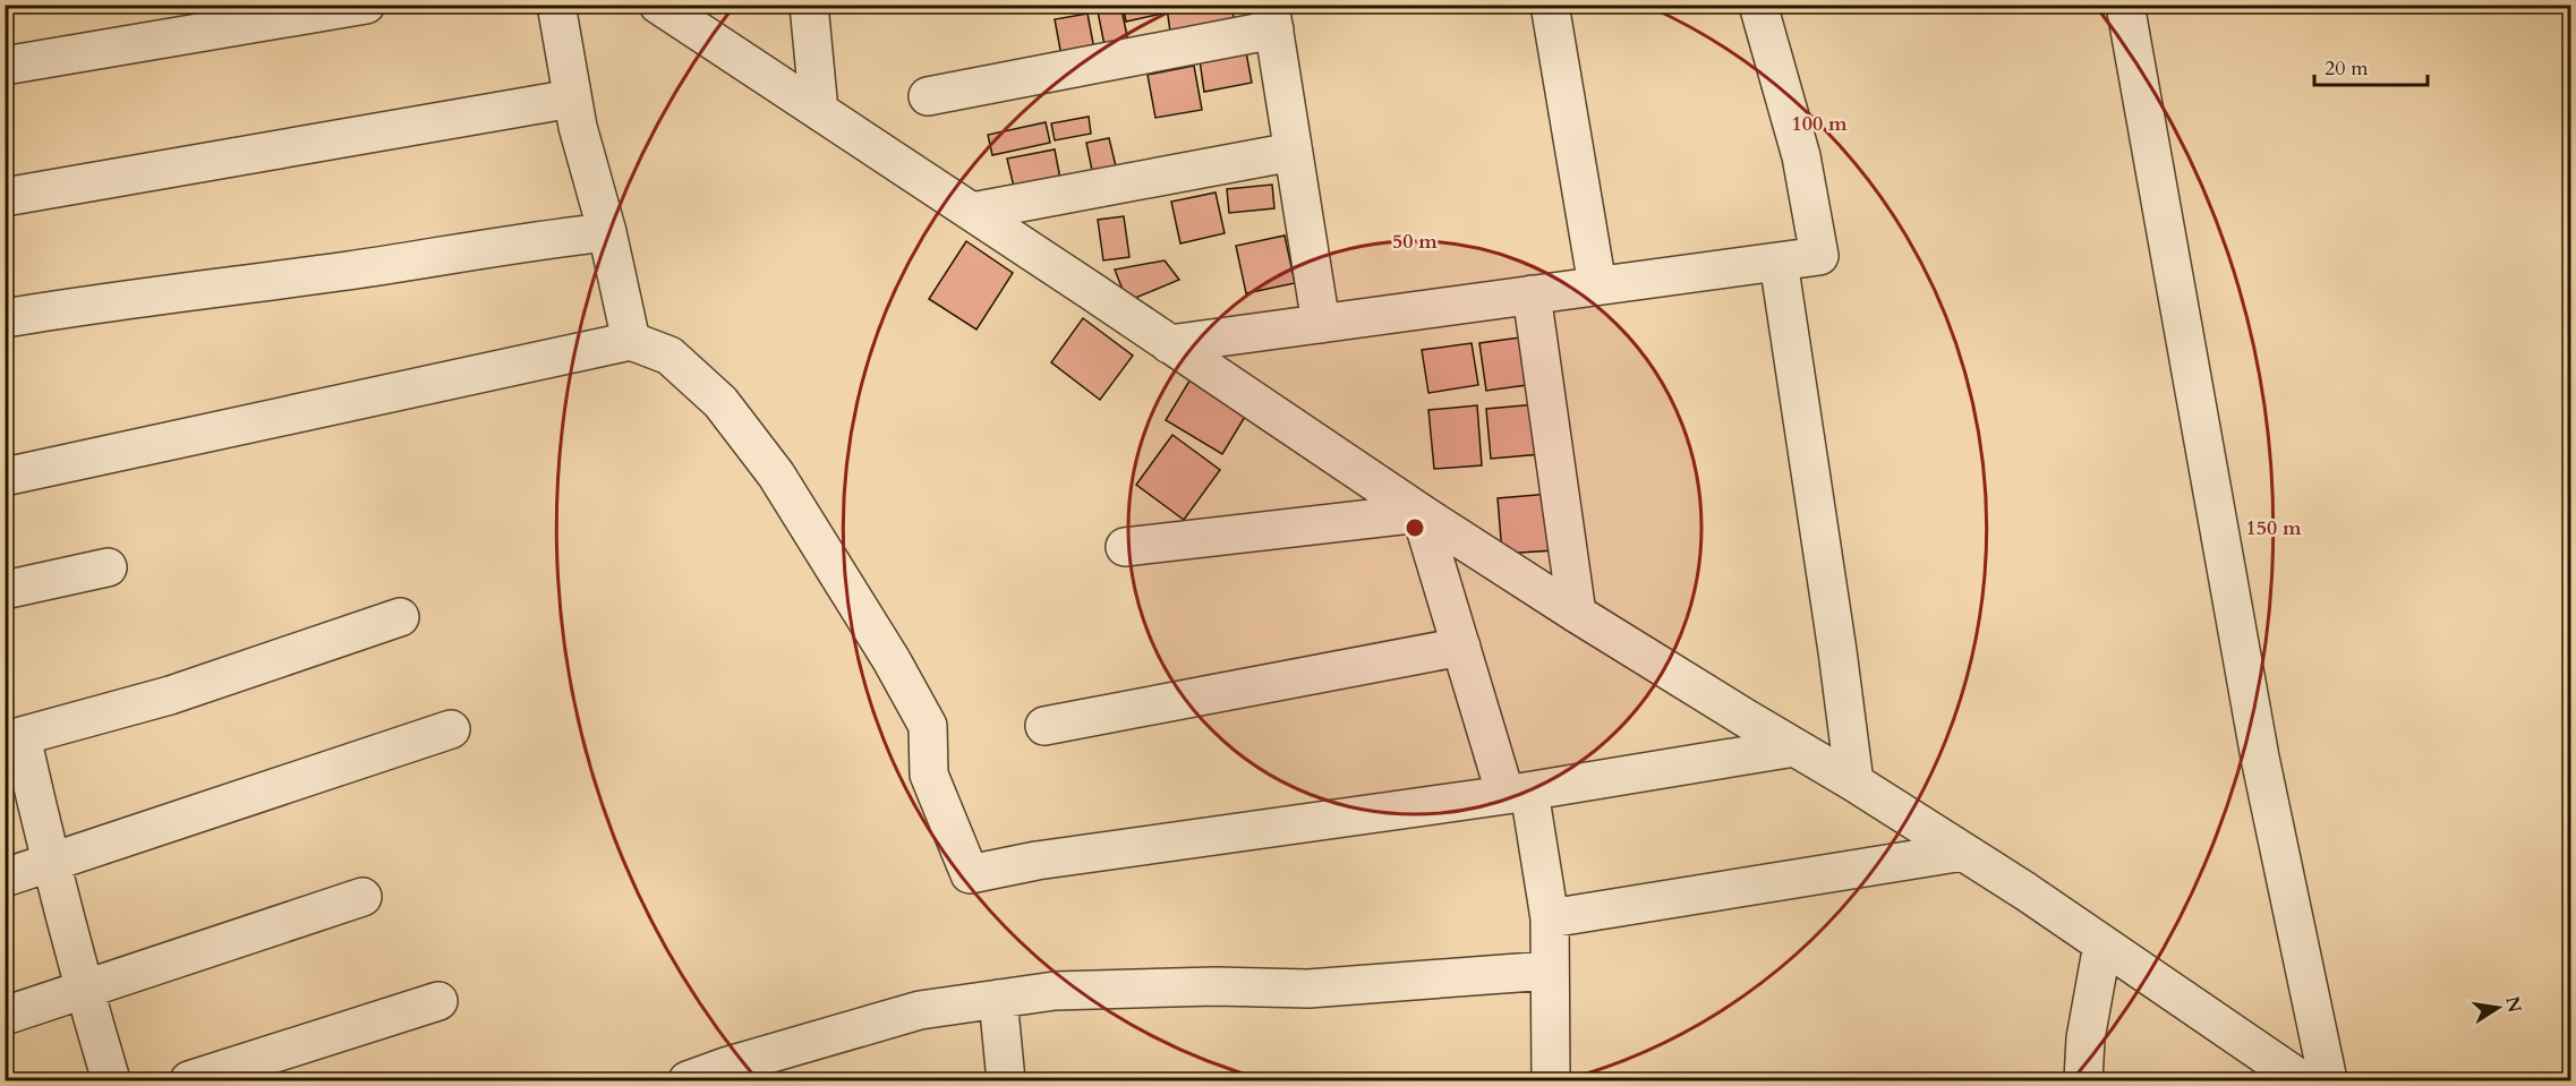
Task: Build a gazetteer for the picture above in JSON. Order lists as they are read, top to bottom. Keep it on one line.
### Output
{"scale_bar":"20 m","north":"right","rings":["100 m","50 m","150 m"]}
